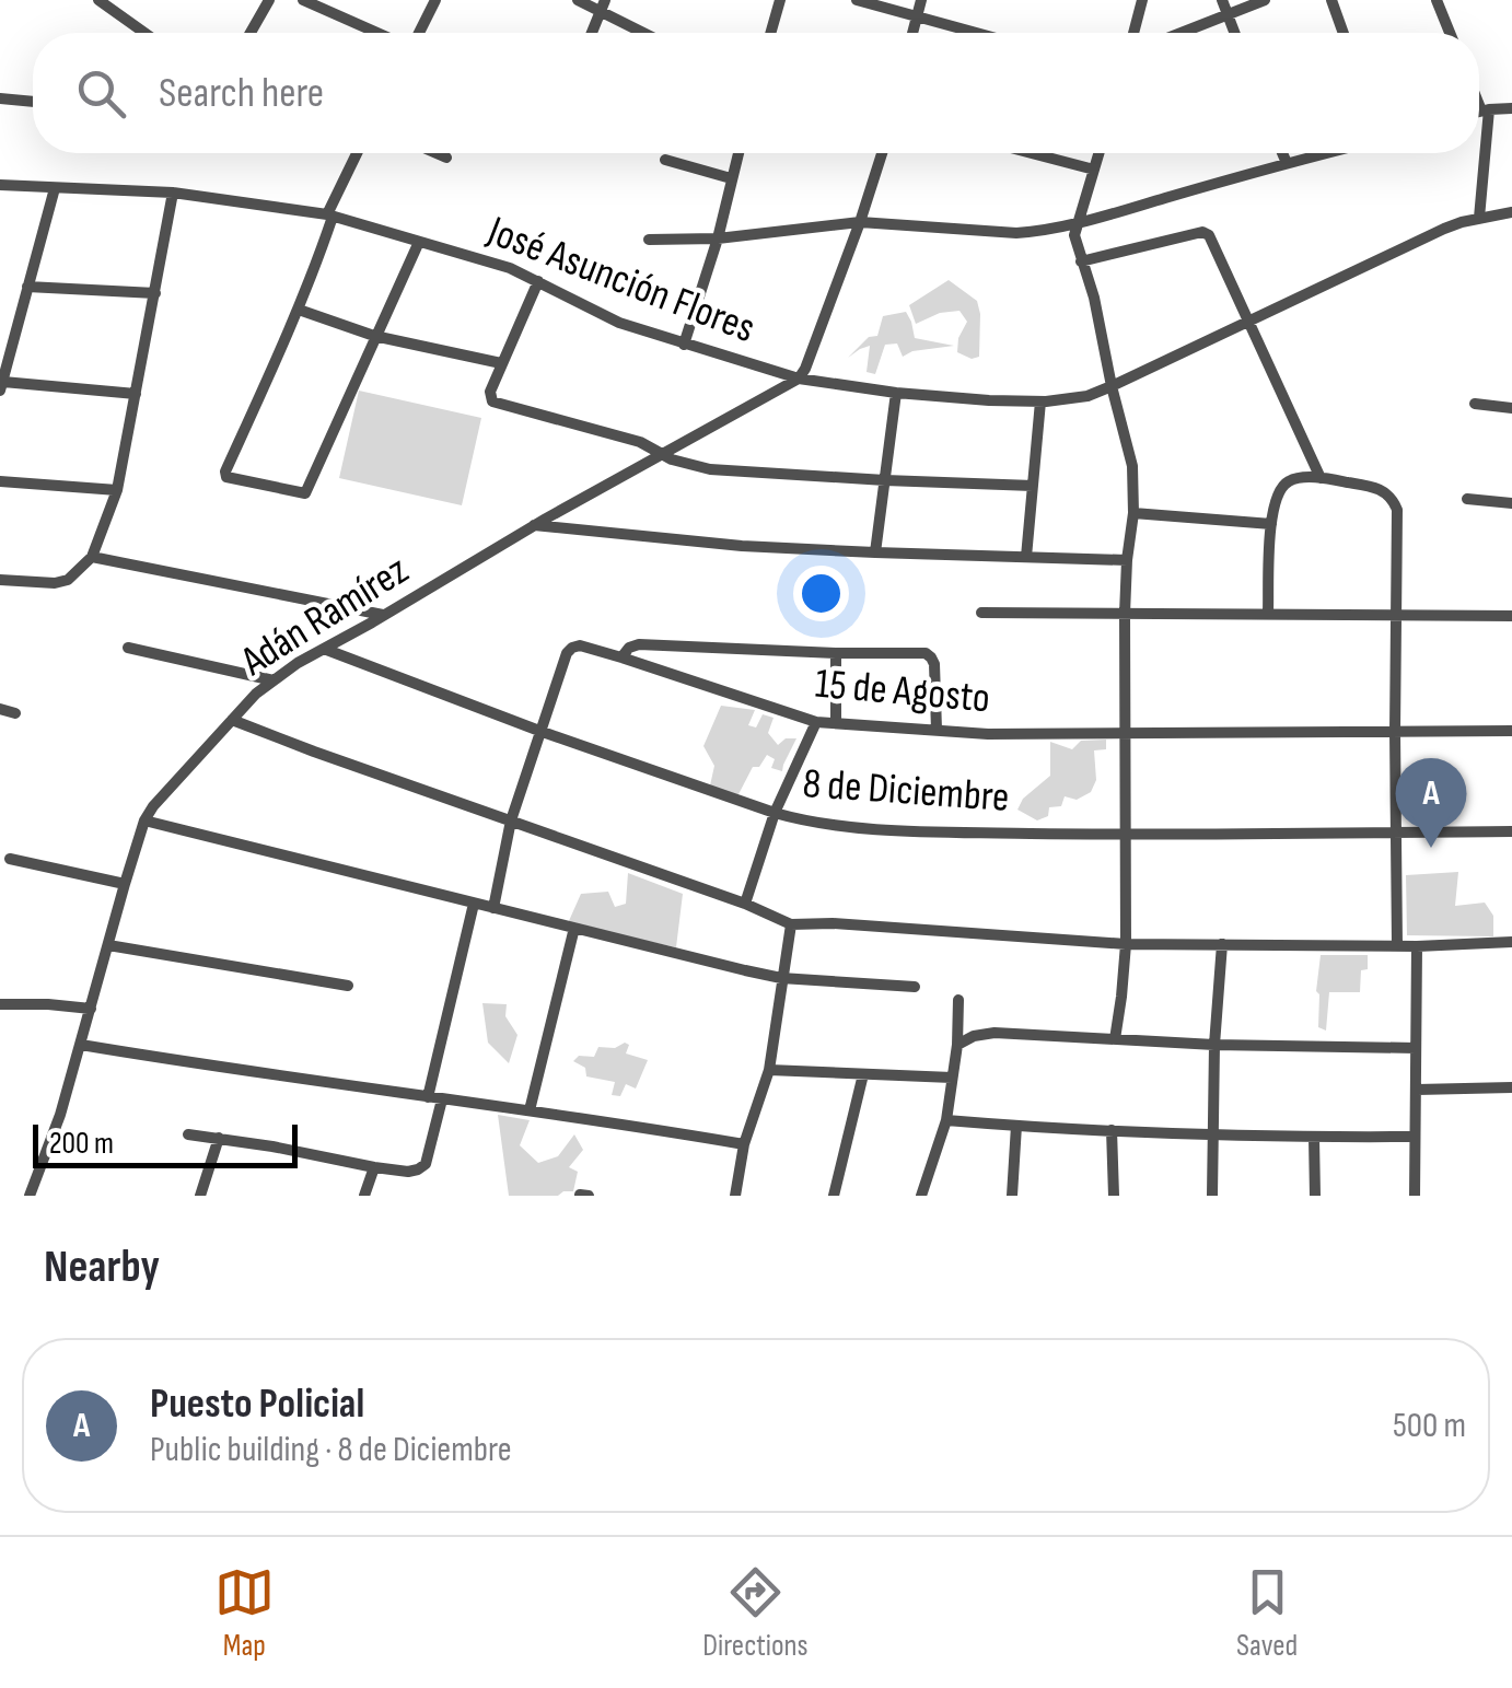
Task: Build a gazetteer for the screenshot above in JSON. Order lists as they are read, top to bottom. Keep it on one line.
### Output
{"streets":{"street":["José Asunción Flores","Adán Ramírez","15 de Agosto","8 de Diciembre"]},"crossings":[["José Asunción Flores","Adán Ramírez"],["Adán Ramírez","8 de Diciembre"],["15 de Agosto","8 de Diciembre"]],"scale_bar":"200 m","page":{"search":"Search here","pins":"A","scale":"200 m","heading":"Nearby","list":[{"mark":"A","name":"Puesto Policial","note":"Public building · 8 de Diciembre","value":"500 m"}],"nav":["Map","Directions","Saved"]}}
